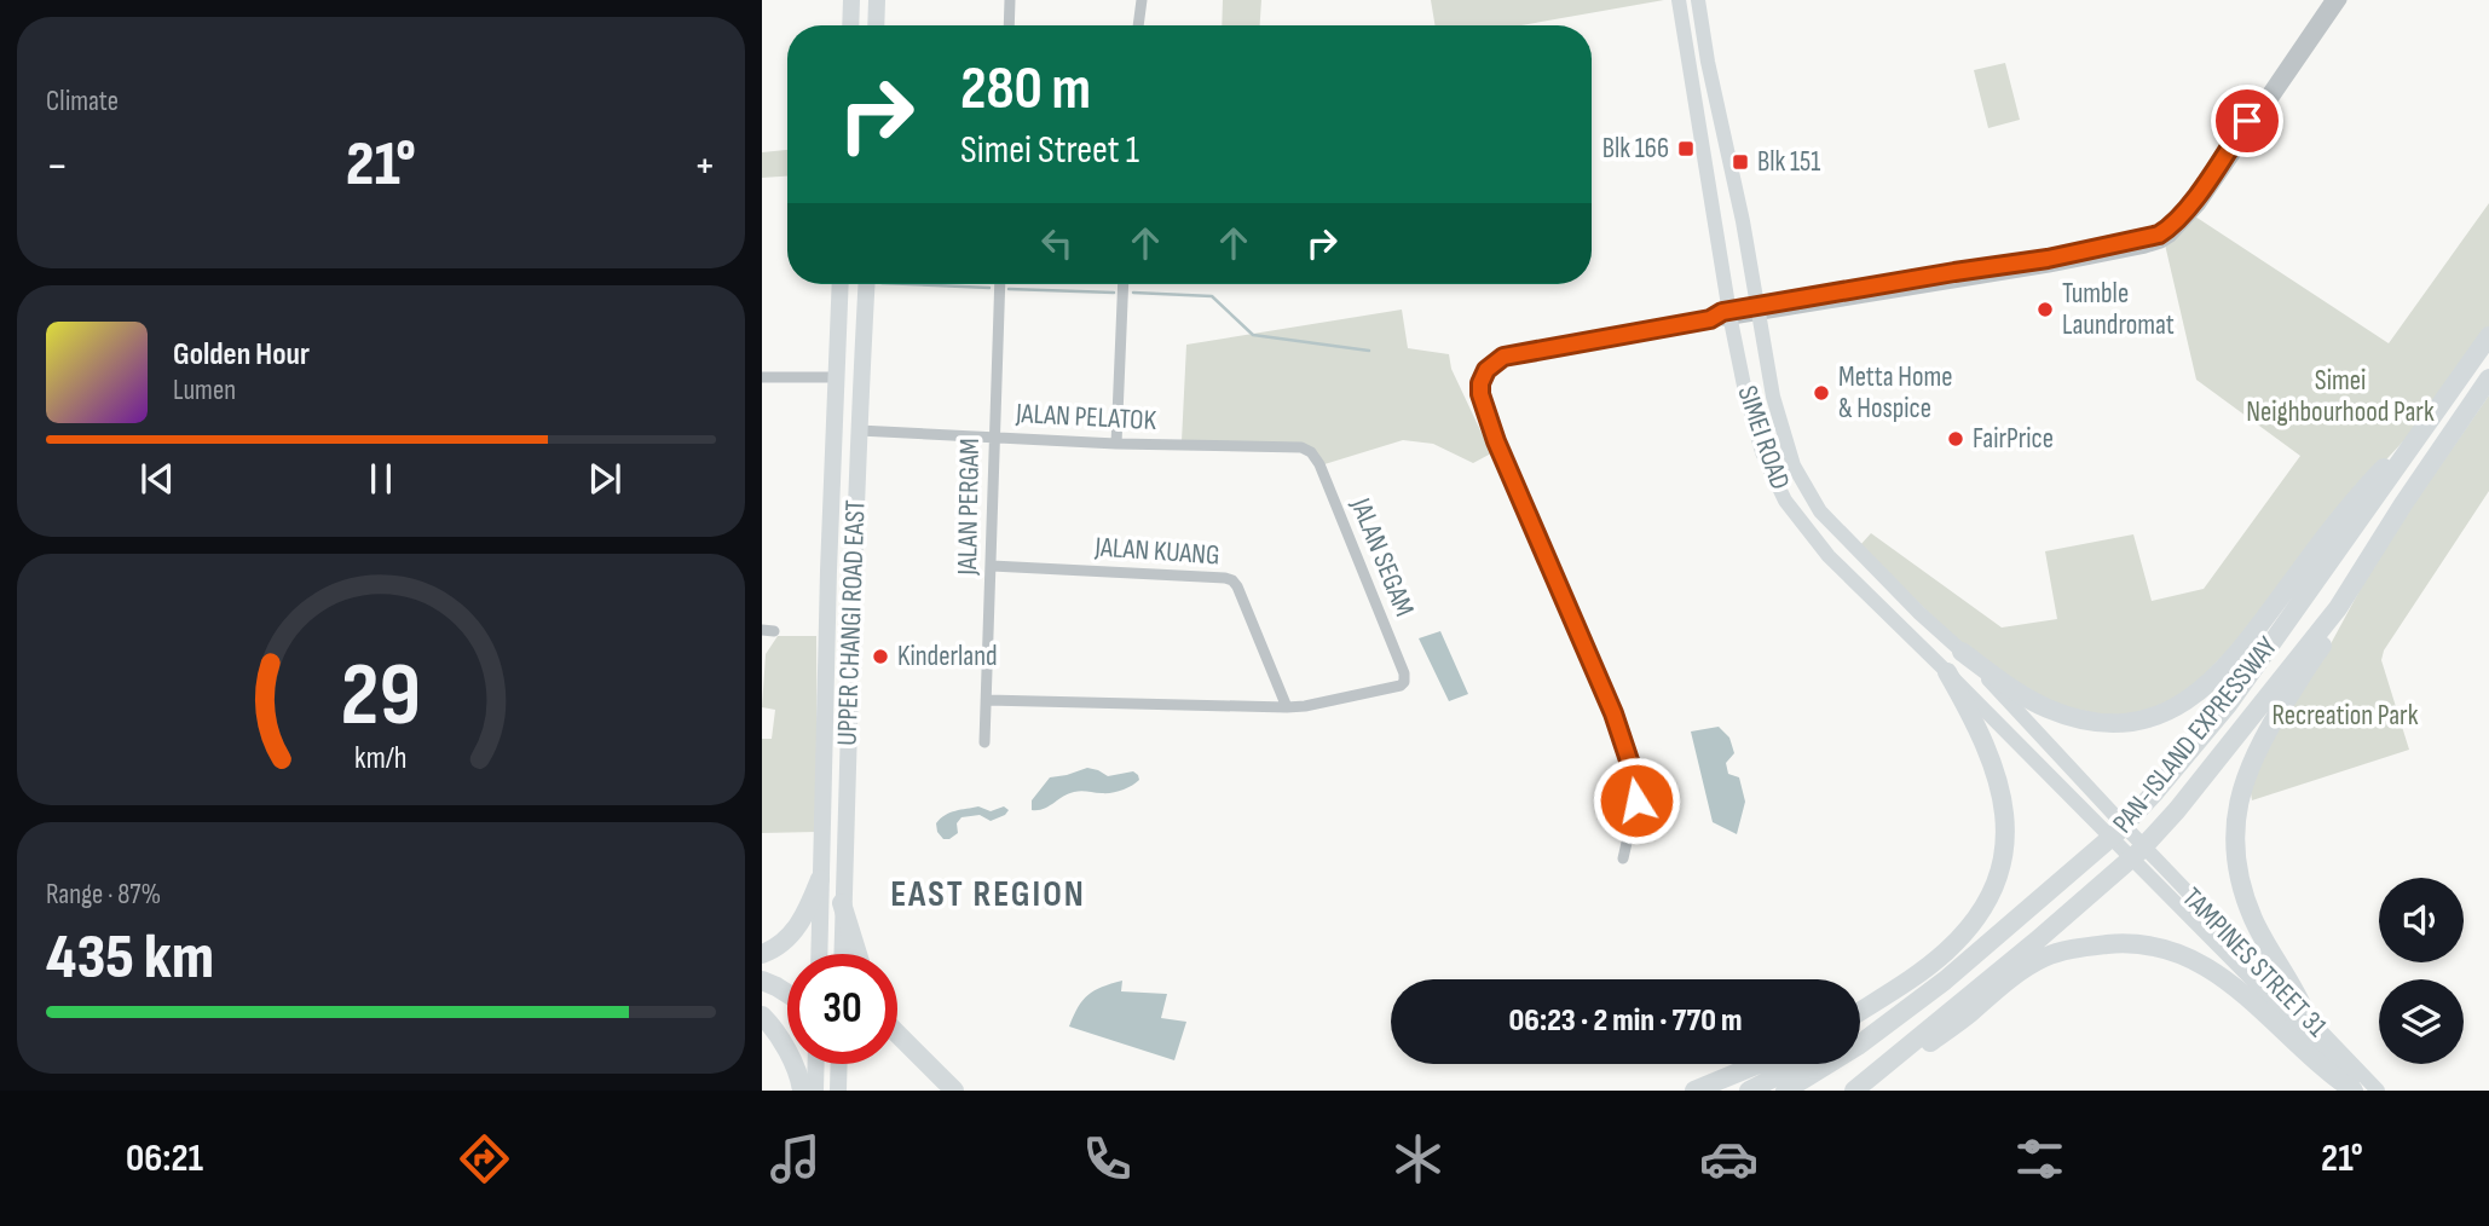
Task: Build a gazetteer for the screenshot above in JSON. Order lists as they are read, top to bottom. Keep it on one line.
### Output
{"streets":{"highway":["PAN-ISLAND EXPRESSWAY"],"main road":["SIMEI ROAD","UPPER CHANGI ROAD EAST","TAMPINES STREET 31"],"street":["JALAN PELATOK","JALAN PERGAM","JALAN KUANG","JALAN SEGAM"]},"crossings":[["JALAN PELATOK","JALAN PERGAM"],["JALAN PELATOK","JALAN SEGAM"],["JALAN PELATOK","UPPER CHANGI ROAD EAST"],["SIMEI ROAD","TAMPINES STREET 31"],["JALAN PERGAM","JALAN KUANG"],["JALAN KUANG","JALAN SEGAM"]],"districts":["EAST REGION"],"parks":["Simei Neighbourhood Park","Recreation Park"],"places":{"transit":["Blk 166","Blk 151"],"other":["Tumble Laundromat","Metta Home & Hospice","FairPrice","Kinderland"]},"page":{"tile":["Climate",["Range · 87%","435 km"]],"turn":["280 m","Simei Street 1"],"heat":["−","21°","+"],"song":["Golden Hour","Lumen"],"limit":"30","trip":"06:23 · 2 min · 770 m","tabs":["06:21","21°"],"gauge":["29","km/h"]}}
